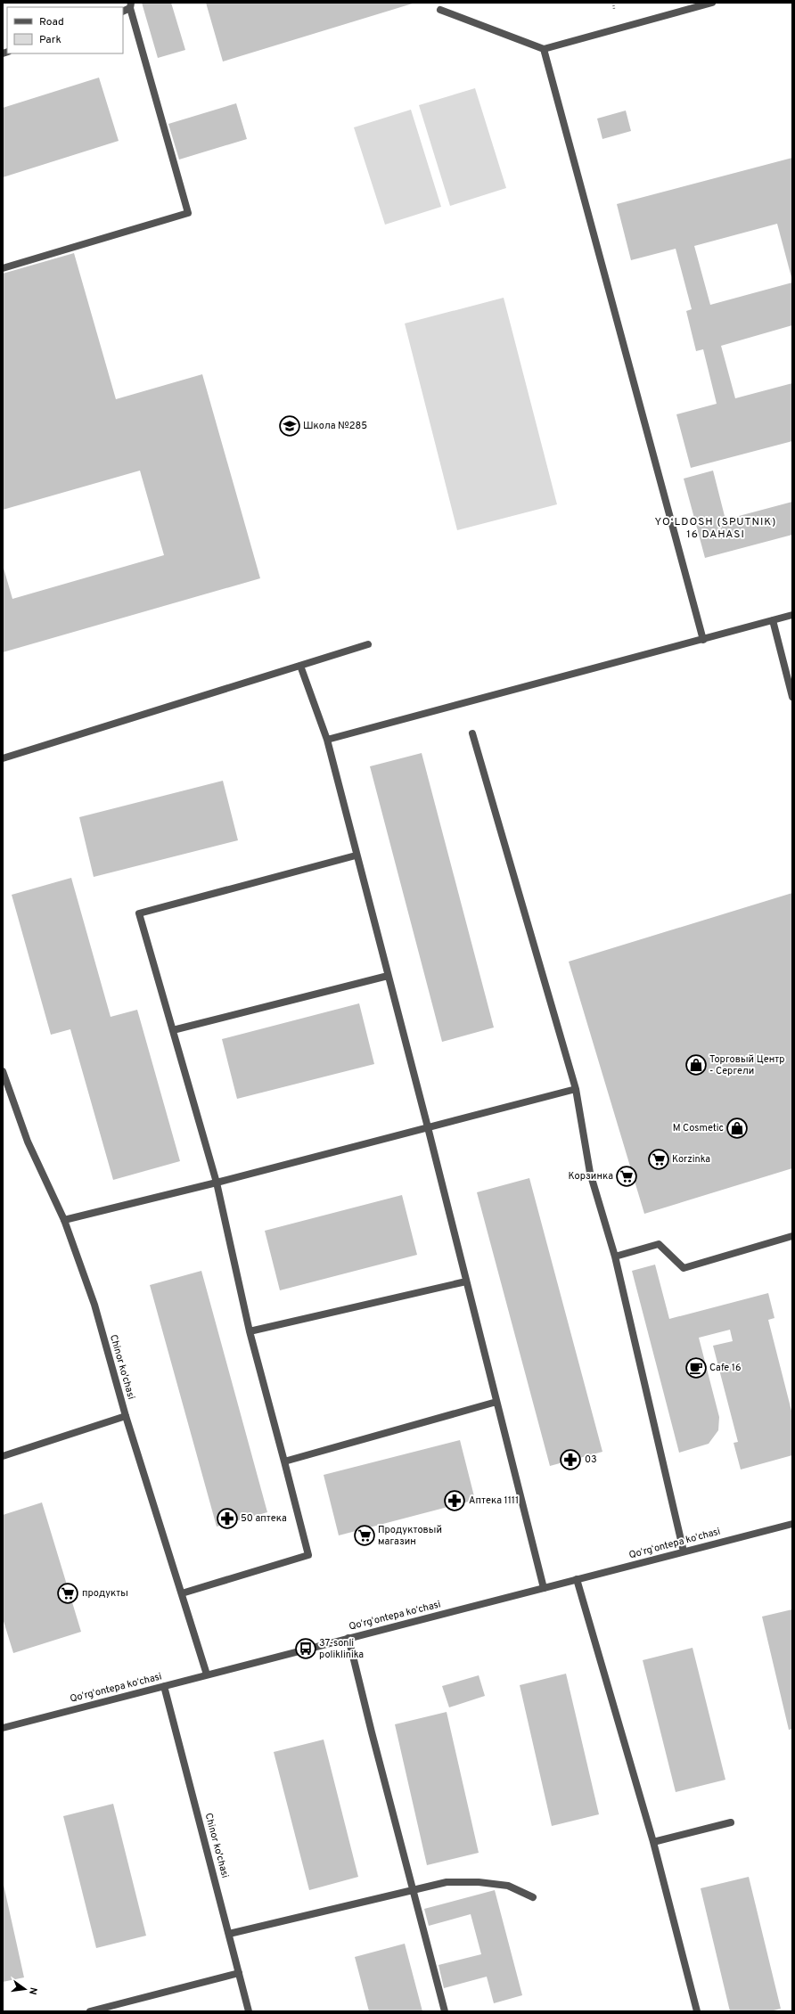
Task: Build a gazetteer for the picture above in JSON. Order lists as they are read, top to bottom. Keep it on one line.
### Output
{"streets":{"street":["Chinor ko'chasi","Qoʻrgʻontepa koʻchasi"]},"crossings":[["Chinor ko'chasi","Qoʻrgʻontepa koʻchasi"]],"districts":["YO‘LDOSH (SPUTNIK) 16 DAHASI"],"places":{"school or university":["Школа №285"],"shop":["Торговый Центр - Сергели","M Cosmetic"],"supermarket":["Korzinka","Корзинка","Продуктовый магазин","продукты"],"cafe":["Cafe 16"],"pharmacy":["03","Аптека 1111","50 аптека"],"bus stop":["37-sonli poliklinika"]},"legend":["Road","Park"],"north":"right"}
